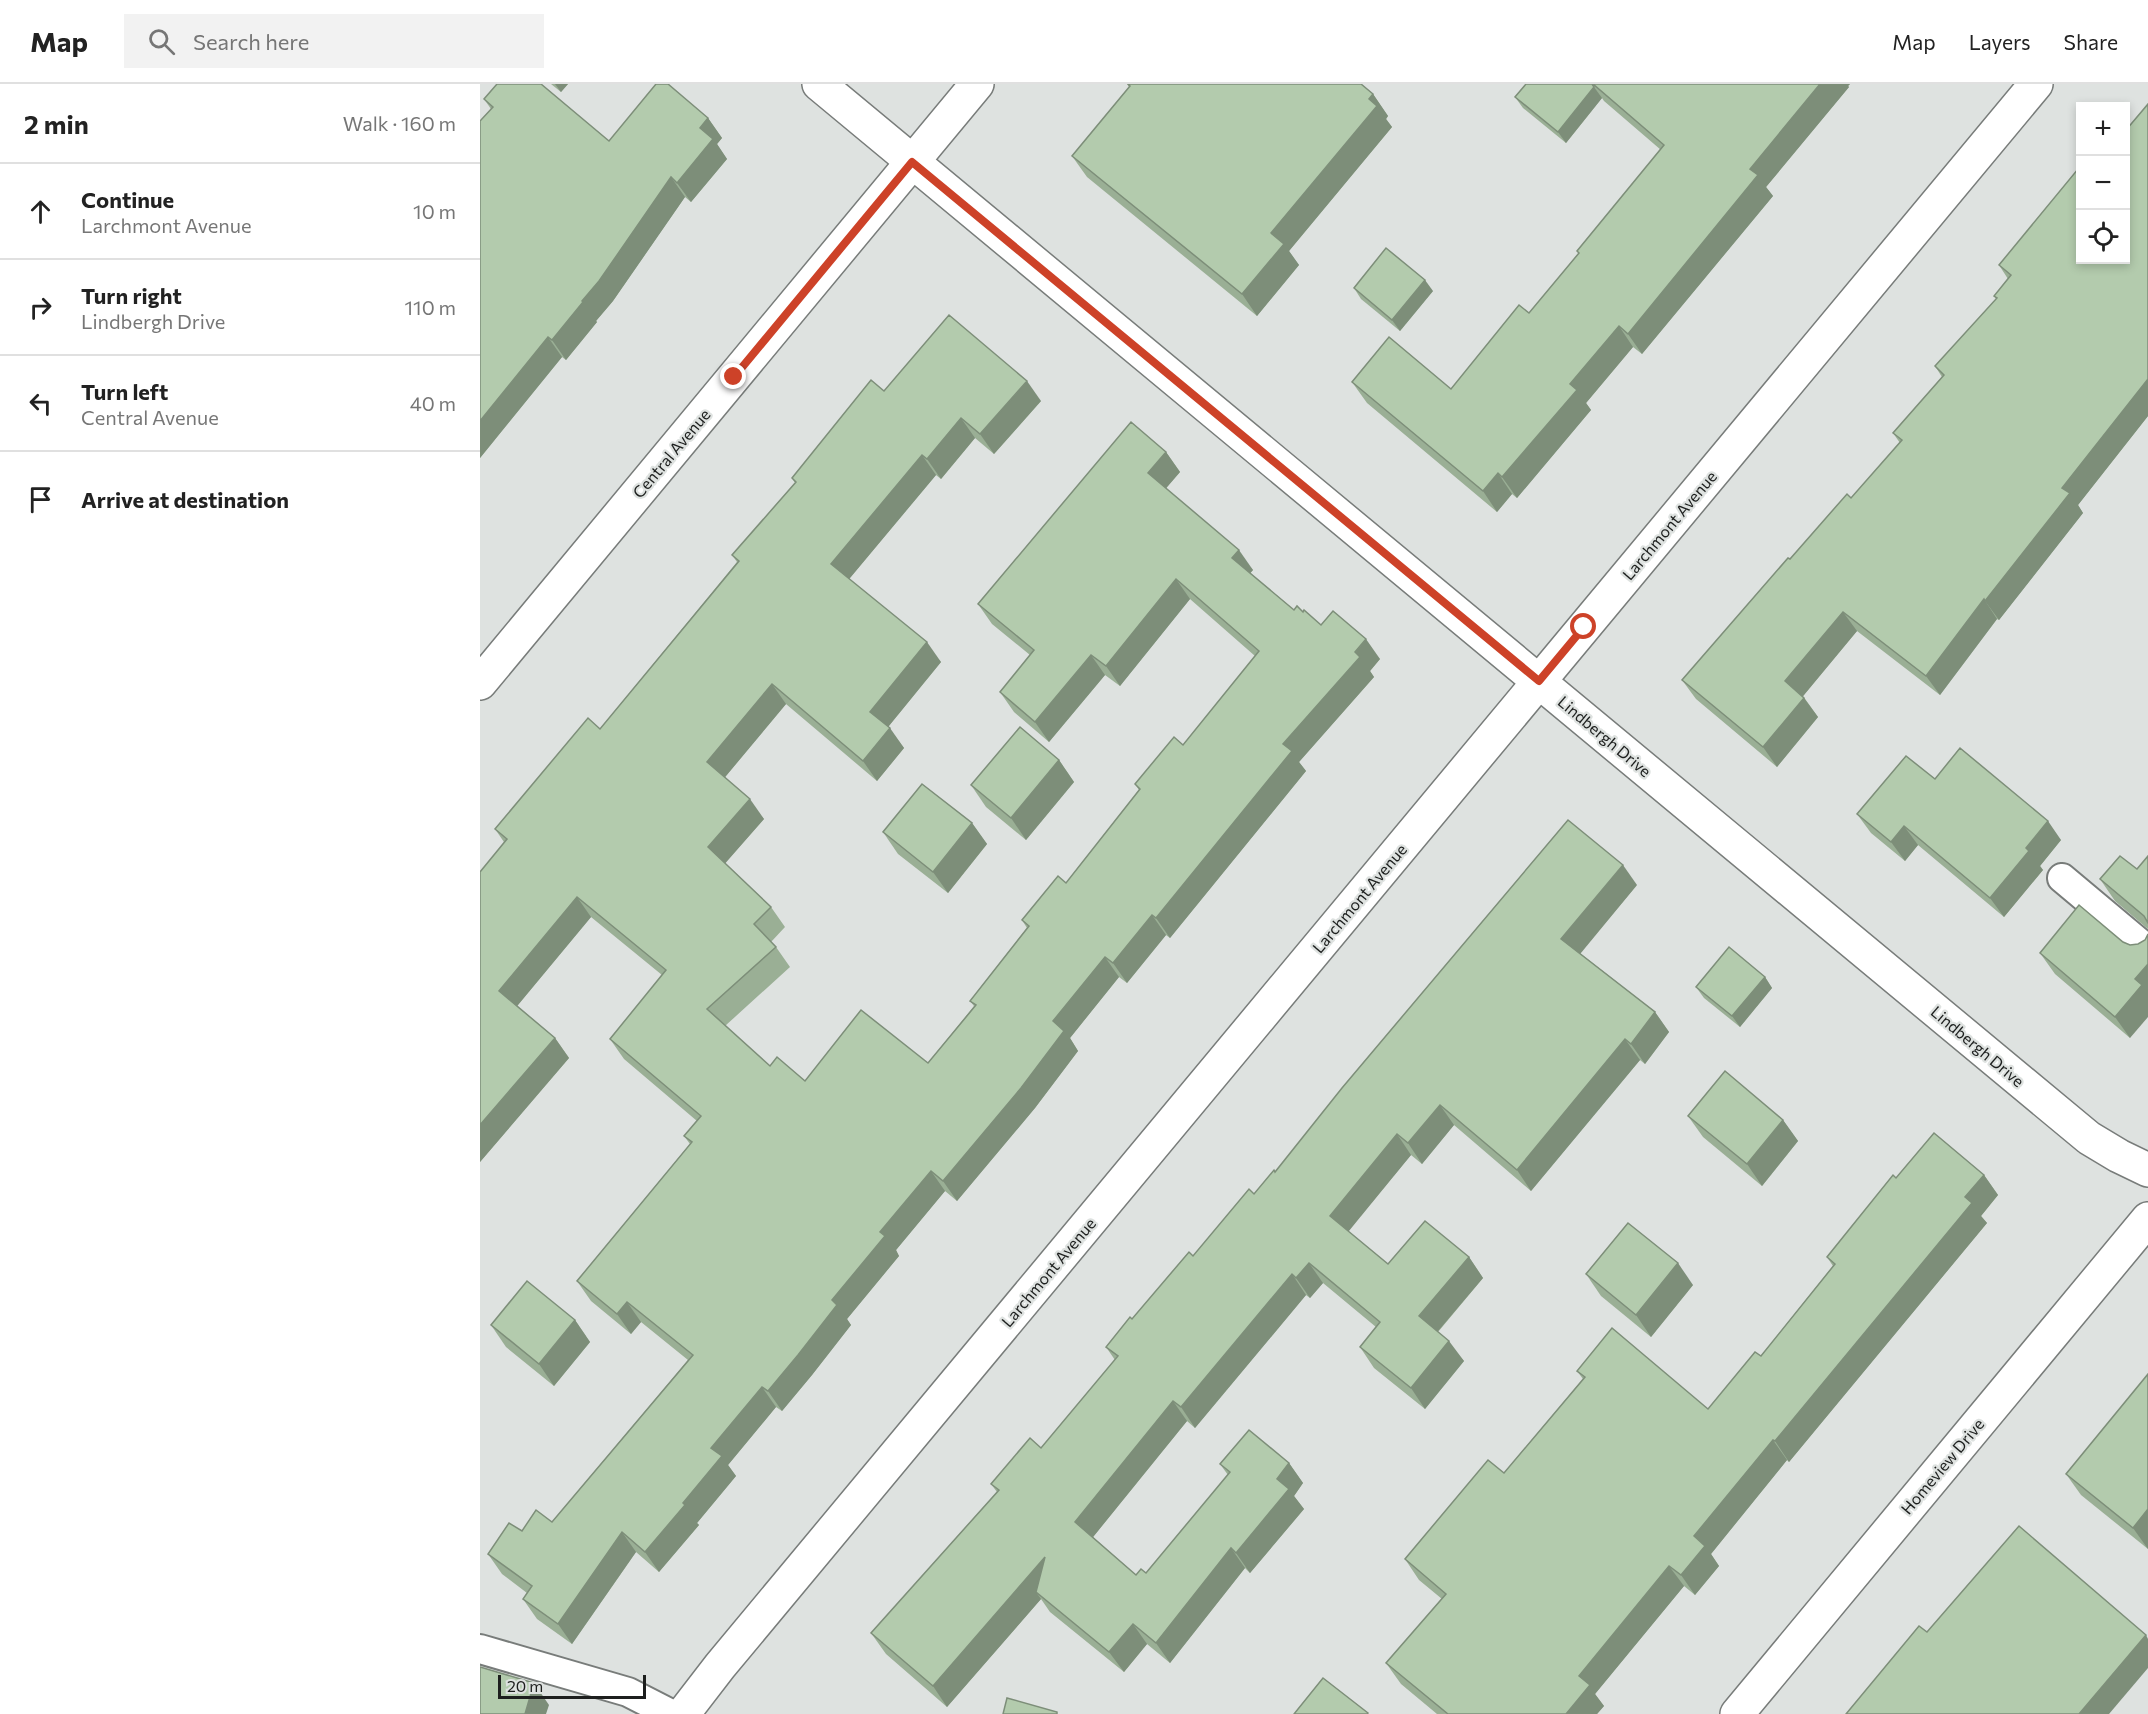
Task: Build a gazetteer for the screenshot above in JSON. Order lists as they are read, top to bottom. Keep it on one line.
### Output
{"streets":{"street":["Central Avenue","Larchmont Avenue","Lindbergh Drive","Homeview Drive"]},"crossings":[["Central Avenue","Lindbergh Drive"],["Larchmont Avenue","Lindbergh Drive"]],"scale_bar":"20 m","page":{"header":"Map","search":"Search here","nav":["Map","Layers","Share"],"heading":["2 min","Walk · 160 m"],"map_buttons":["+","−"],"list":[["Continue","Larchmont Avenue","10 m"],["Turn right","Lindbergh Drive","110 m"],["Turn left","Central Avenue","40 m"],"Arrive at destination"],"scale":"20 m"}}
